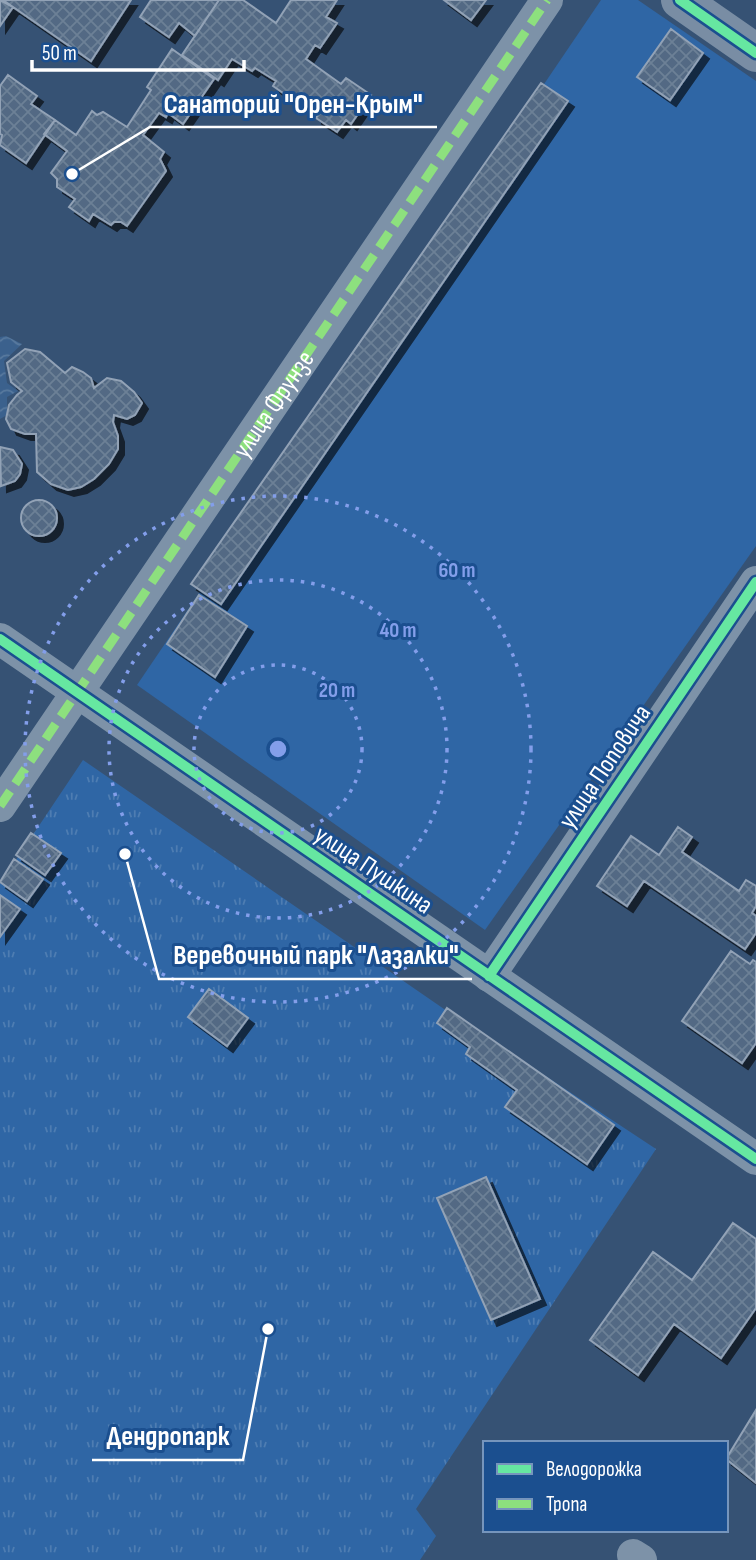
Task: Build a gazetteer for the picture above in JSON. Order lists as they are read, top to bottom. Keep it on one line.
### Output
{"streets":{"street":["улица Фрунзе","улица Поповича","улица Пушкина"]},"crossings":[["улица Фрунзе","улица Пушкина"],["улица Поповича","улица Пушкина"]],"places":["Санаторий \"Орен-Крым\"","Веревочный парк \"Лазалки\"","Дендропарк"],"legend":["Велодорожка","Тропа"],"scale_bar":"50 m","rings":["60 m","40 m","20 m"]}
